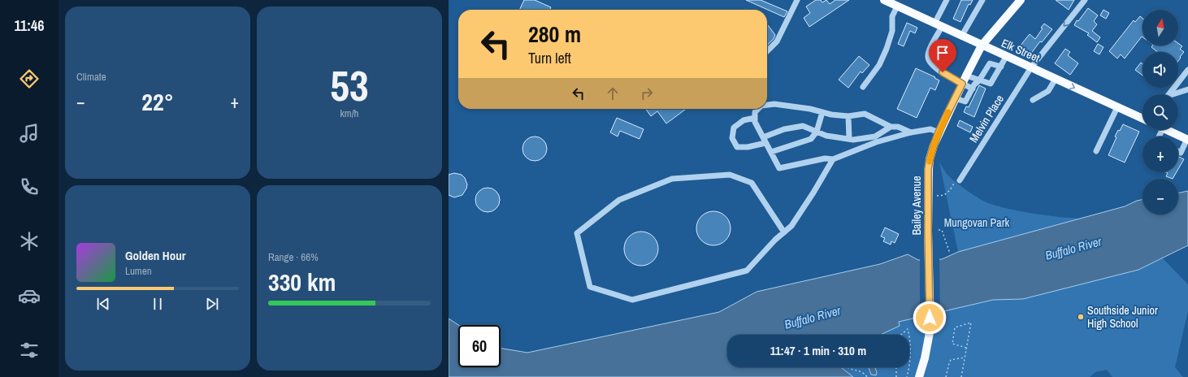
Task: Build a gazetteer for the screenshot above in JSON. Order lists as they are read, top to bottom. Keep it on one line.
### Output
{"streets":{"main road":["Elk Street","Bailey Avenue"],"street":["Melvin Place"]},"crossings":[["Elk Street","Melvin Place"],["Elk Street","Bailey Avenue"]],"one_way":["Melvin Place"],"water":["Buffalo River"],"parks":["Mungovan Park"],"places":["Southside Junior High School"],"north":"top","page":{"tabs":"11:46","tile":["Climate",["53","km/h"],["Range · 66%","330 km"]],"map_buttons":["+","−"],"turn":["280 m","Turn left"],"heat":["−","22°","+"],"song":["Golden Hour","Lumen"],"limit":"60","trip":"11:47 · 1 min · 310 m"}}
